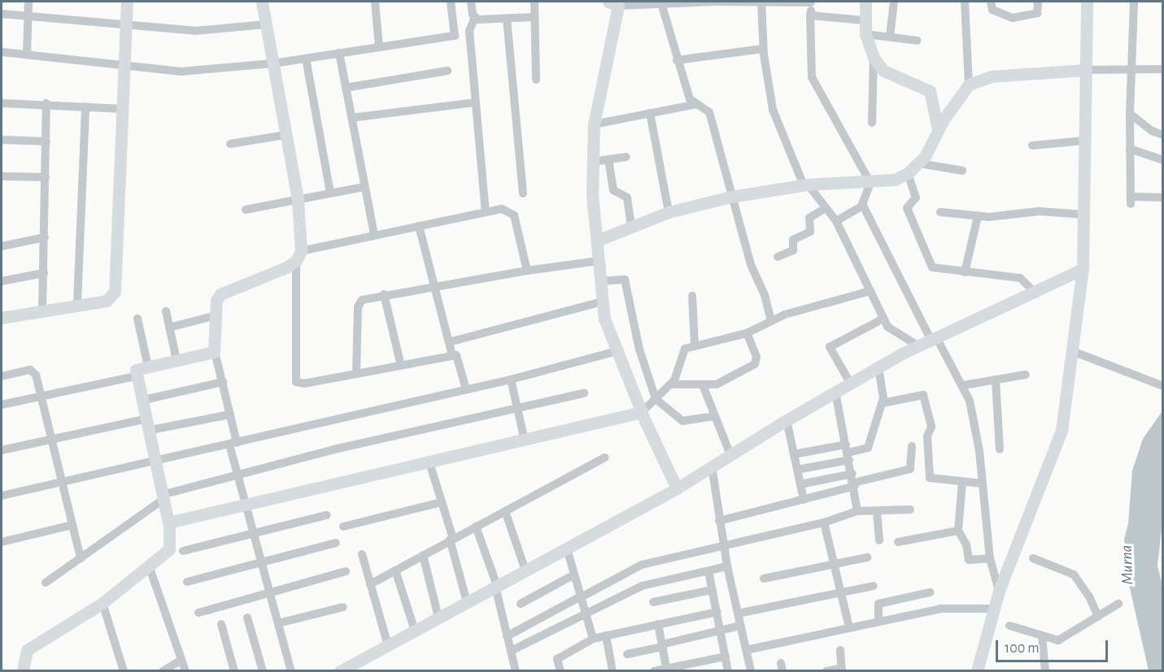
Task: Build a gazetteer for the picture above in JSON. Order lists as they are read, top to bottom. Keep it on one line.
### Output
{"water":["Murna"],"scale_bar":"100 m"}
